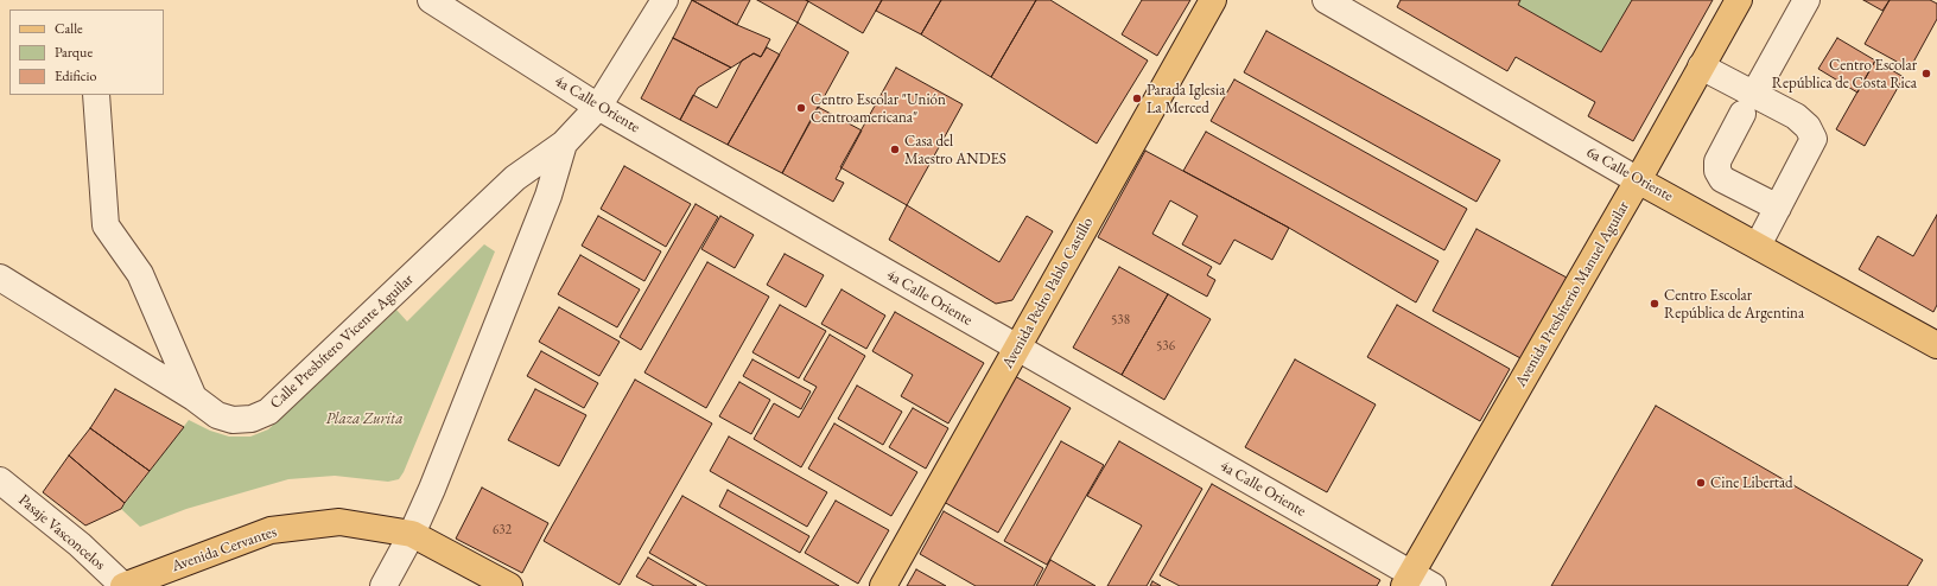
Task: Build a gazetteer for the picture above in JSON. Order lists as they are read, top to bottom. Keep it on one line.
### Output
{"streets":{"main road":["6a Calle Oriente","Avenida Pedro Pablo Castillo","Avenida Presbíterio Manuel Aguilar","Avenida Cervantes"],"street":["4a Calle Oriente","Calle Presbítero Vicente Aguilar","Pasaje Vasconcelos"]},"crossings":[["4a Calle Oriente","Avenida Pedro Pablo Castillo"],["4a Calle Oriente","Avenida Presbíterio Manuel Aguilar"],["6a Calle Oriente","Avenida Presbíterio Manuel Aguilar"],["Pasaje Vasconcelos","Avenida Cervantes"]],"parks":["Plaza Zurita"],"places":["Centro Escolar República de Costa Rica","Parada Iglesia La Merced","Centro Escolar \"Unión Centroamericana\"","Casa del Maestro ANDES","Centro Escolar República de Argentina","Cine Libertad"],"house_numbers":["538","536","632"],"legend":["Calle","Parque","Edificio"]}
